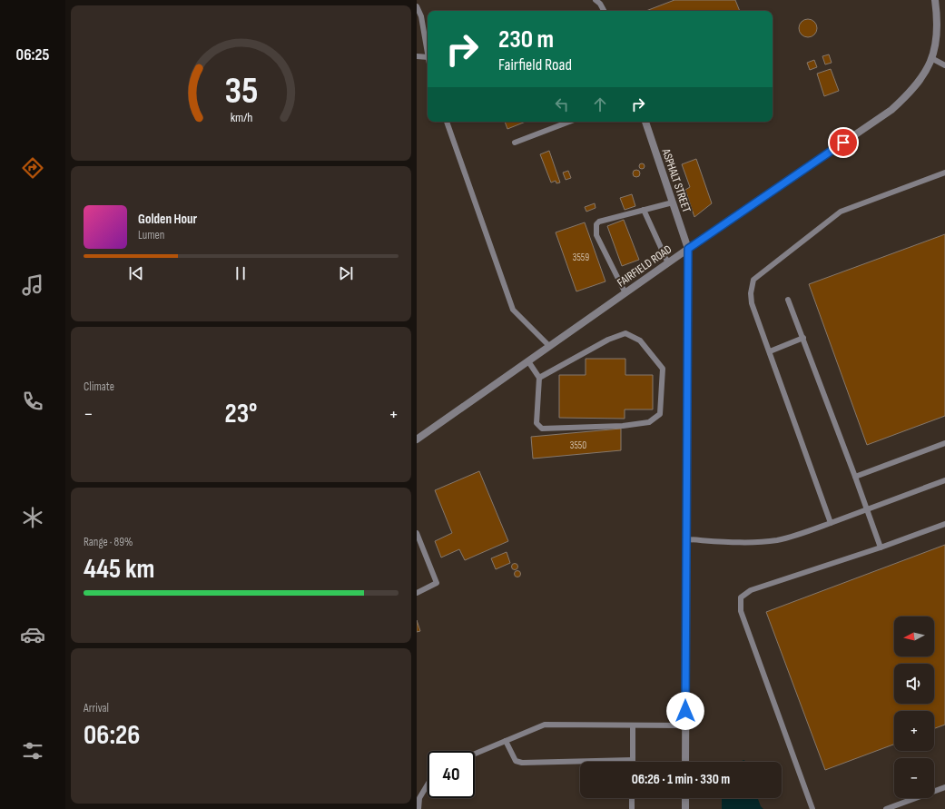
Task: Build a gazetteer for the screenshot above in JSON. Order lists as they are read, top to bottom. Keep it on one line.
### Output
{"streets":{"street":["ASPHALT STREET","FAIRFIELD ROAD"]},"crossings":[["ASPHALT STREET","FAIRFIELD ROAD"]],"house_numbers":["3559","3550"],"north":"left","page":{"tabs":"06:25","turn":["230 m","Fairfield Road"],"song":["Golden Hour","Lumen"],"tile":["Climate",["Range · 89%","445 km"],["Arrival","06:26"]],"heat":["−","23°","+"],"map_buttons":["+","−"],"limit":"40","trip":"06:26 · 1 min · 330 m","gauge":["35","km/h"]}}
